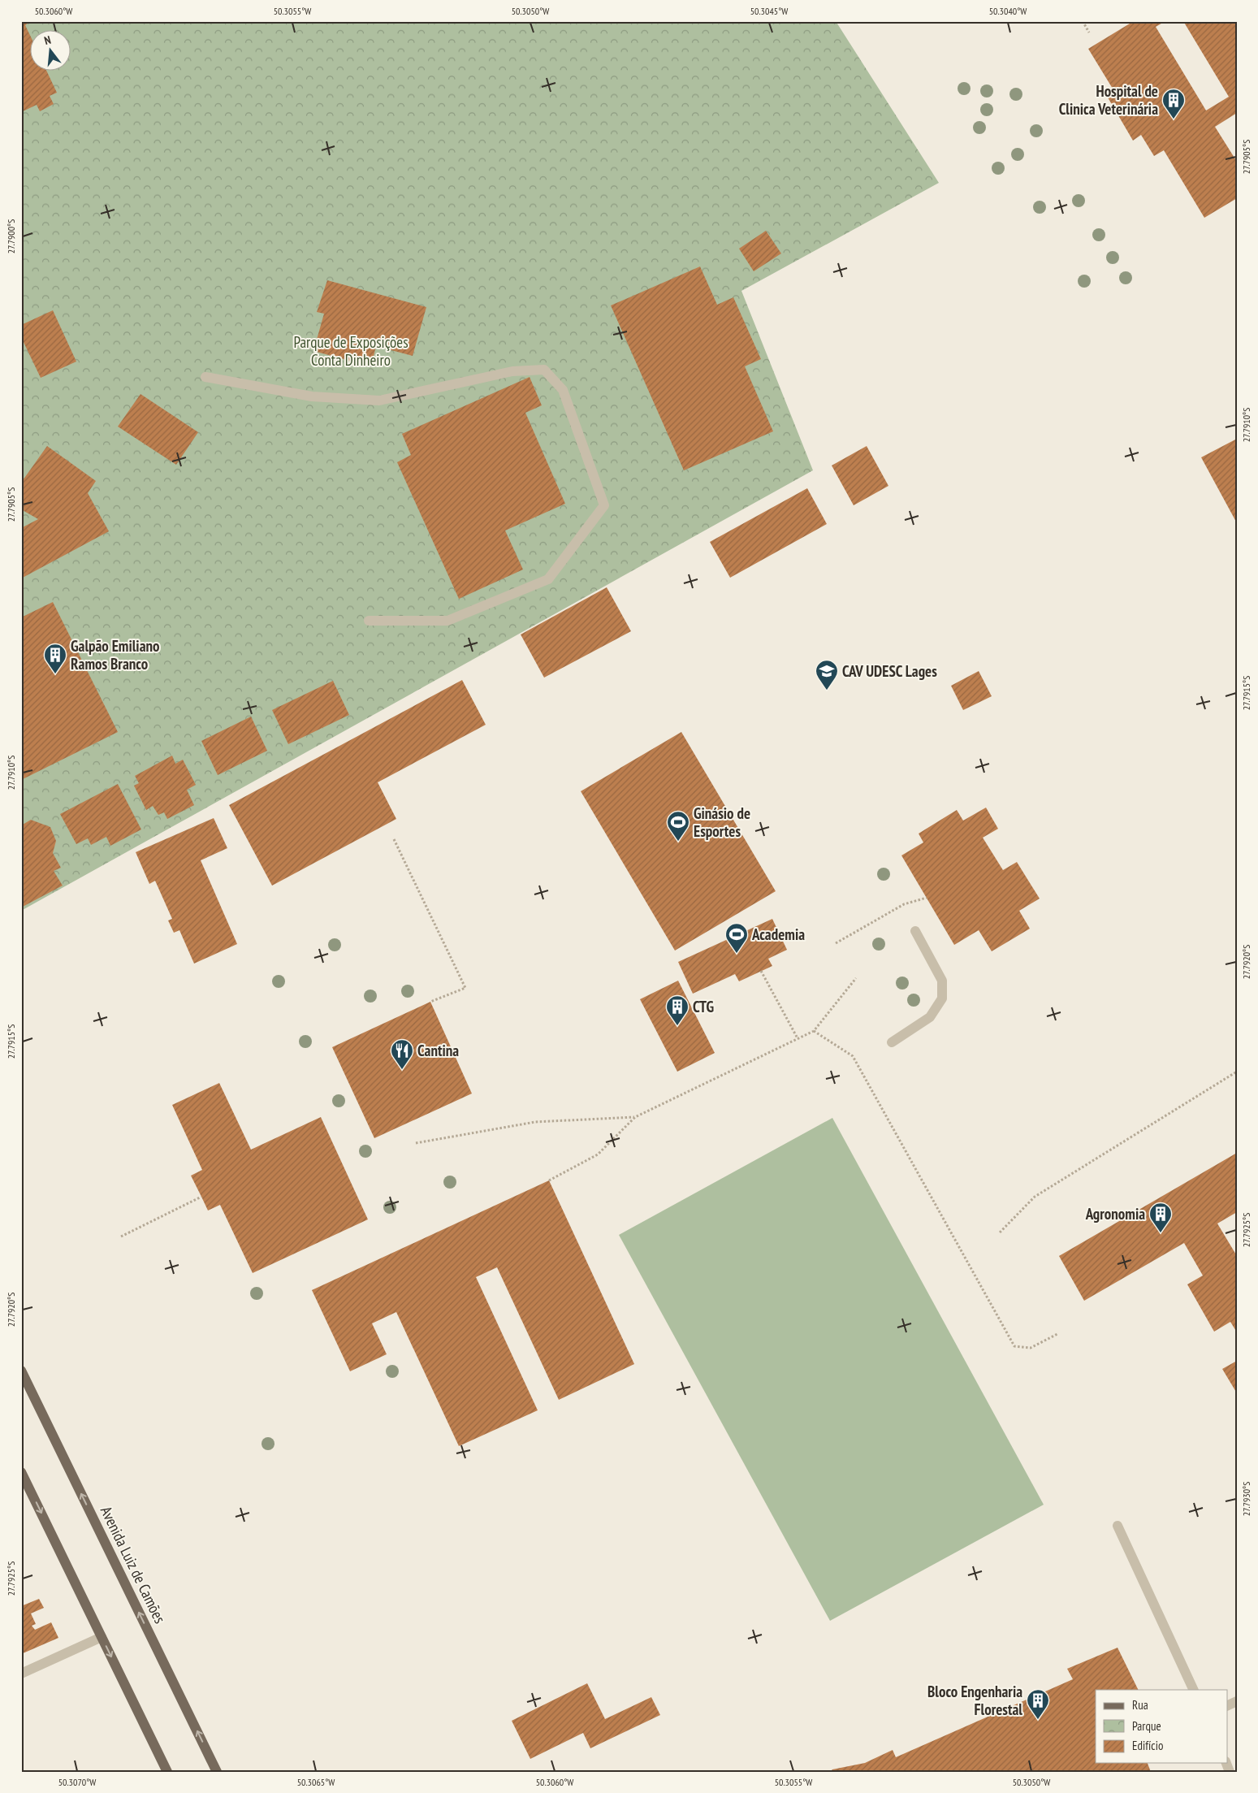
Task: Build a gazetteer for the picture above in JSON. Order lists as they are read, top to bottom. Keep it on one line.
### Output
{"streets":{"main road":["Avenida Luiz de Camões"]},"parks":["Parque de Exposições Conta Dinheiro"],"places":{"building":["Hospital de Clinica Veterinária","Galpão Emiliano Ramos Branco","CTG","Agronomia","Bloco Engenharia Florestal"],"school or university":["CAV UDESC Lages"],"sports":["Ginásio de Esportes","Academia"],"restaurant":["Cantina"]},"legend":["Rua","Parque","Edifício"],"north":"top","coordinates":["50.3060°W","50.3055°W","50.3050°W","50.3045°W","50.3040°W","27.7905°S","27.7900°S","27.7910°S","27.7915°S","27.7920°S","27.7925°S","27.7930°S","50.3070°W","50.3065°W"]}
